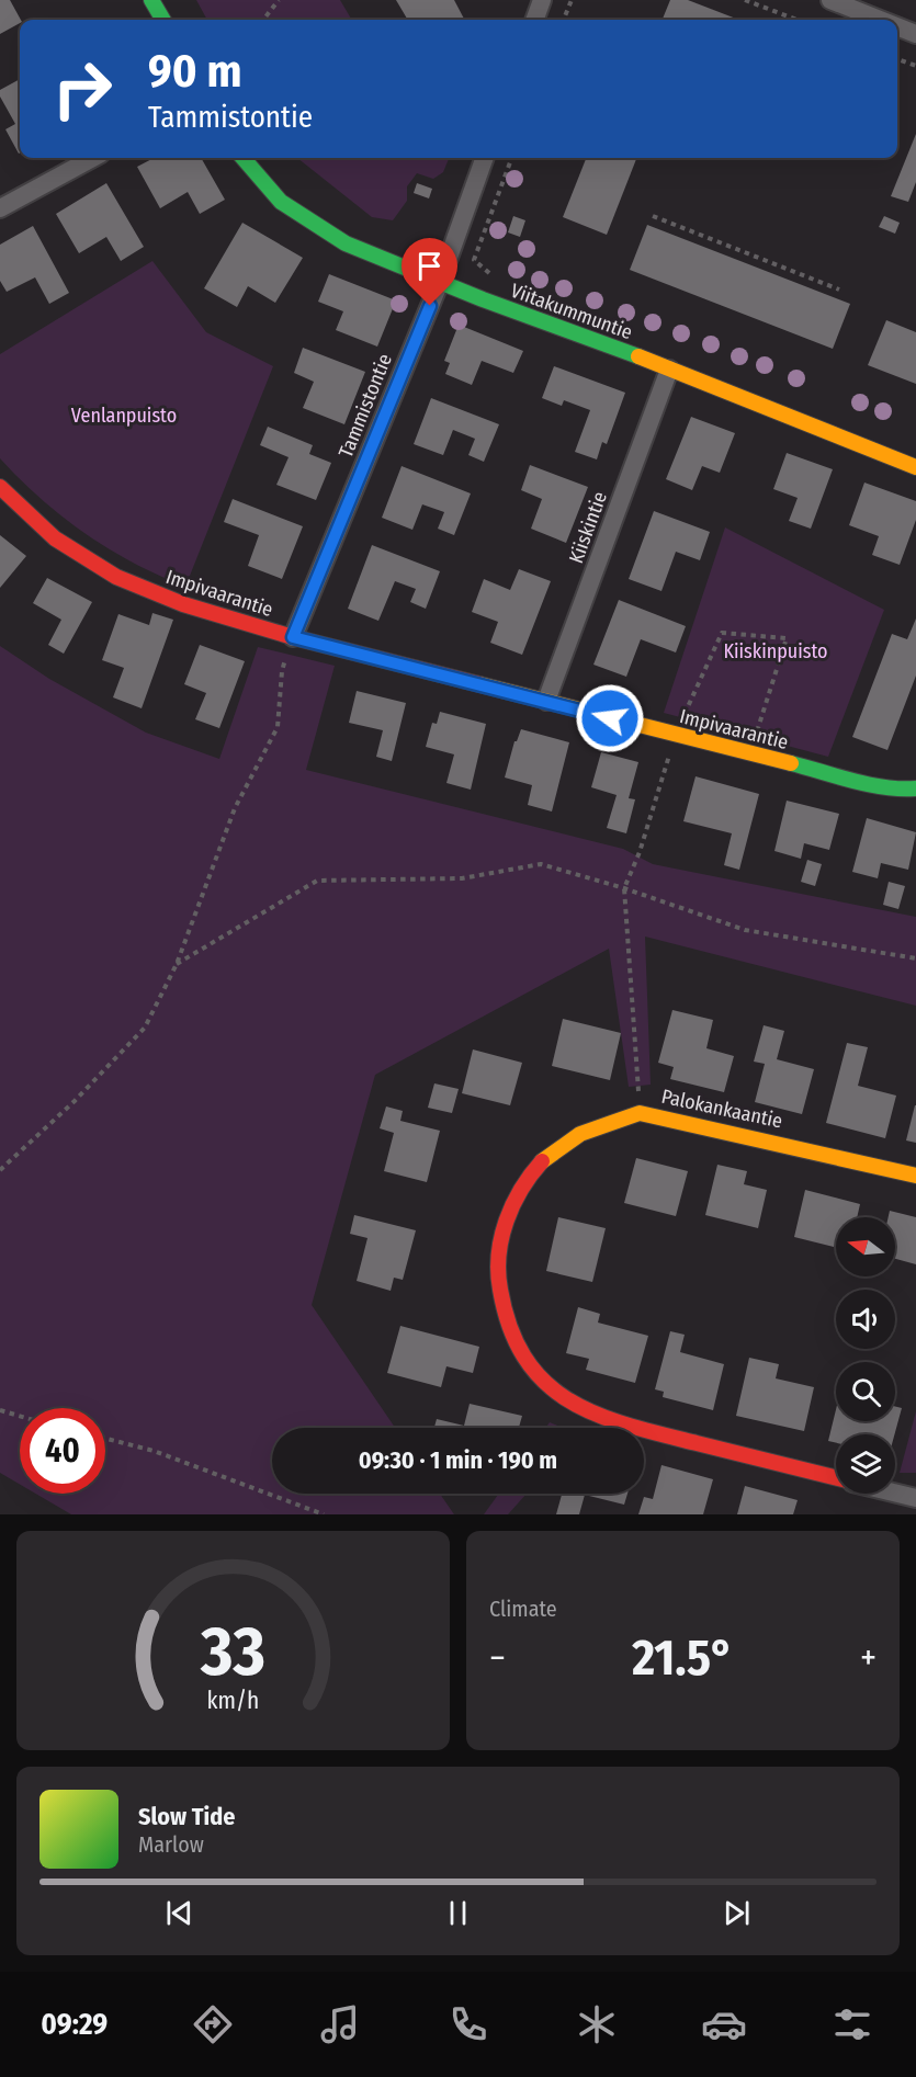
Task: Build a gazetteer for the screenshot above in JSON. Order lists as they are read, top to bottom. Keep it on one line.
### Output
{"streets":{"street":["Viitakummuntie","Tammistontie","Kiiskintie","Impivaarantie","Palokankaantie"]},"crossings":[["Viitakummuntie","Tammistontie"],["Viitakummuntie","Kiiskintie"],["Tammistontie","Impivaarantie"],["Kiiskintie","Impivaarantie"]],"parks":["Venlanpuisto","Kiiskinpuisto"],"north":"left","page":{"turn":["90 m","Tammistontie"],"limit":"40","trip":"09:30 · 1 min · 190 m","tile":"Climate","heat":["−","21.5°","+"],"song":["Slow Tide","Marlow"],"tabs":"09:29","gauge":["33","km/h"]}}
